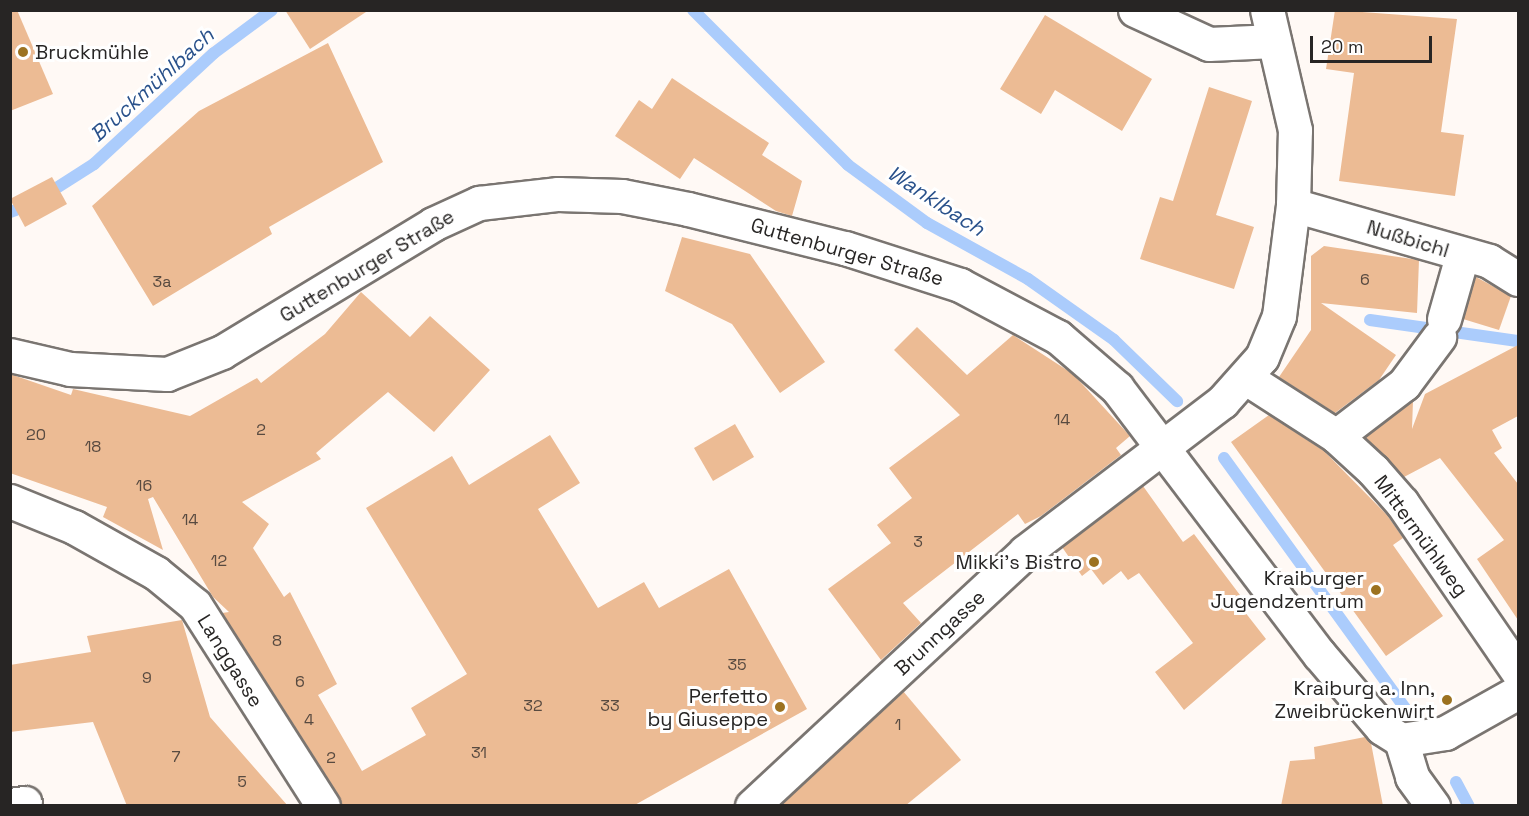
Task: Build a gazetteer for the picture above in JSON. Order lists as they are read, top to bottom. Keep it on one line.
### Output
{"streets":{"street":["Nußbichl","Guttenburger Straße","Mittermühlweg","Brunngasse","Langgasse"]},"crossings":[["Guttenburger Straße","Brunngasse"]],"water":["Bruckmühlbach","Wanklbach"],"places":["Bruckmühle","Mikki's Bistro","Kraiburger Jugendzentrum","Kraiburg a. Inn, Zweibrückenwirt","Perfetto by Giuseppe"],"house_numbers":["6","3a","14","2","20","18","16","14","3","12","8","35","9","6","32","33","4","1","31","7","2","5"],"scale_bar":"20 m"}
